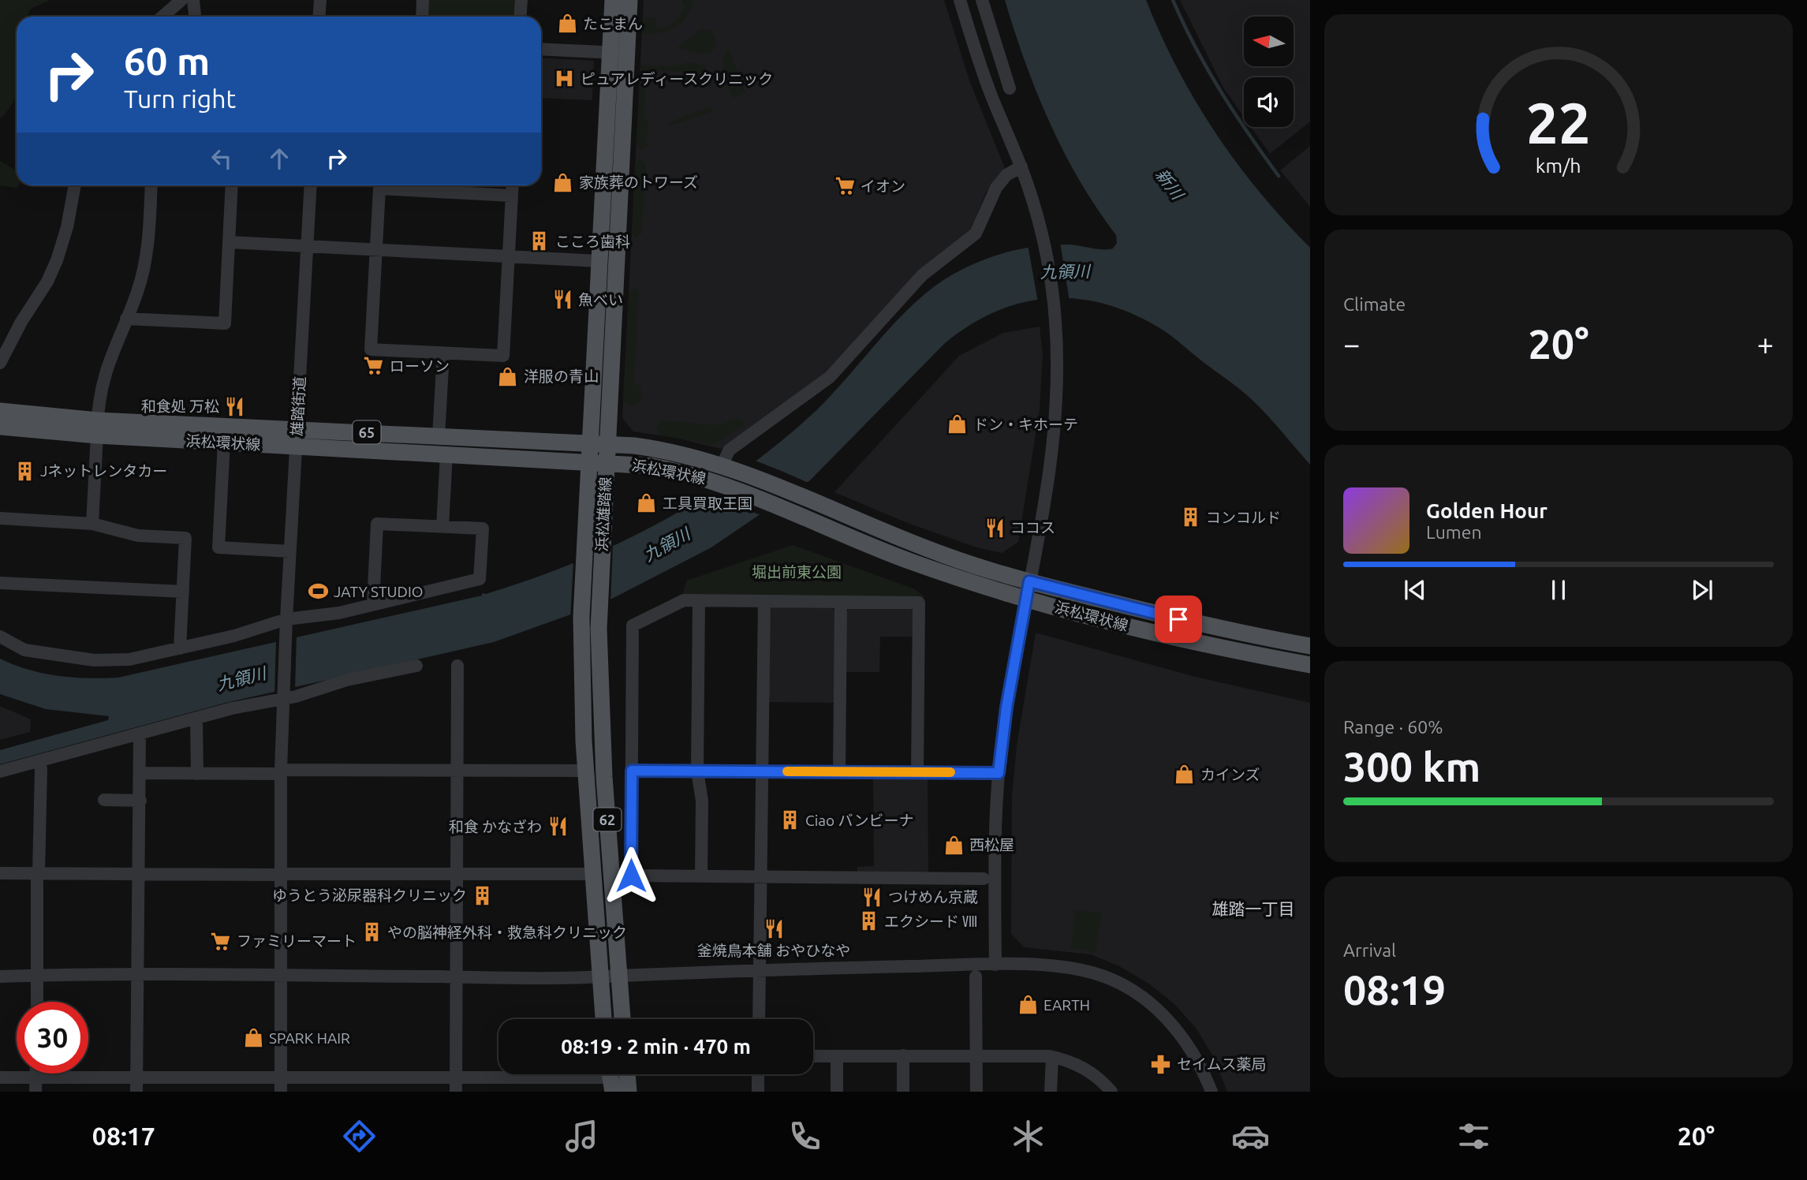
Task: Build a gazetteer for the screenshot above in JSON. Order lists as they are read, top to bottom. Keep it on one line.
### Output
{"streets":{"main road":["65","浜松環状線","浜松雄踏線","62"],"street":["雄踏街道"]},"crossings":[["雄踏街道","浜松環状線"],["浜松環状線","浜松雄踏線"]],"districts":["雄踏一丁目"],"water":["新川","九領川"],"parks":["堀出前東公園"],"places":{"shop":["たこまん","家族葬のトワーズ","洋服の青山","ドン・キホーテ","工具買取王国","カインズ","西松屋","EARTH","SPARK HAIR"],"hospital":["ピュアレディースクリニック"],"supermarket":["イオン","ローソン","ファミリーマート"],"building":["こころ歯科","Jネットレンタカー","コンコルド","Ciao バンビーナ","ゆうとう泌尿器科クリニック","エクシード Ⅷ","やの脳神経外科・救急科クリニック"],"restaurant":["魚べい","和食処 万松","ココス","和食 かなざわ","つけめん京蔵","釜焼鳥本舗 おやひなや"],"sports":["JATY STUDIO"],"pharmacy":["セイムス薬局"]},"north":"left","page":{"turn":["60 m","Turn right"],"tile":["Climate",["Range · 60%","300 km"],["Arrival","08:19"]],"heat":["−","20°","+"],"song":["Golden Hour","Lumen"],"limit":"30","trip":"08:19 · 2 min · 470 m","tabs":["08:17","20°"],"gauge":["22","km/h"]}}
